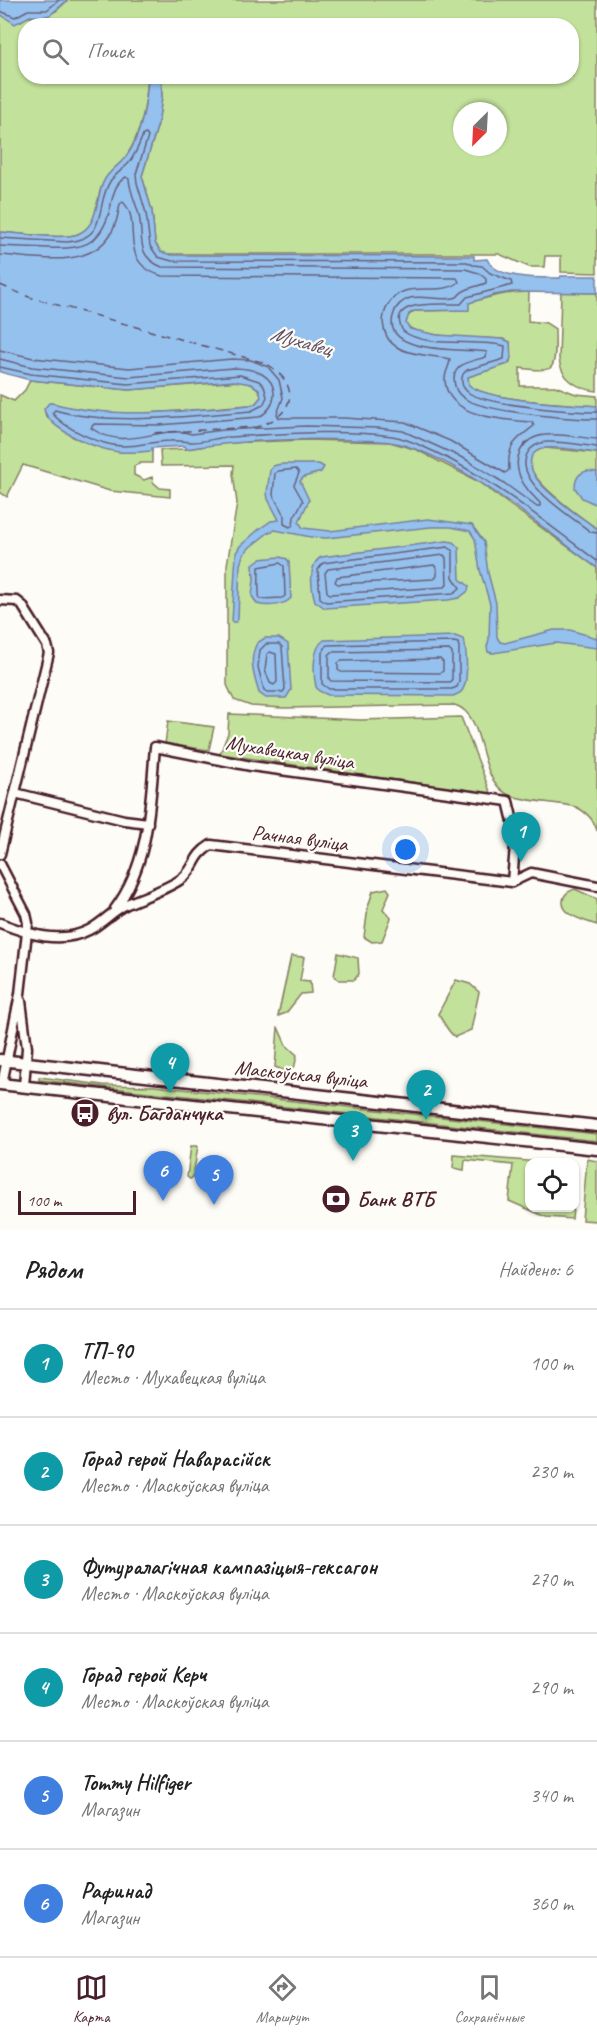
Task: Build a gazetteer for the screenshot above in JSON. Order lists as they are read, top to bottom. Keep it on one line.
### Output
{"streets":{"main road":["Маскоўская вуліца"],"street":["Мухавецкая вуліца","Рачная вуліца"]},"crossings":[["Мухавецкая вуліца","Рачная вуліца"]],"water":["Мухавец"],"places":{"bus stop":["вул. Багданчука"],"bank":["Банк ВТБ"]},"scale_bar":"100 m","north":"bottom left","page":{"search":"Поиск","pins":["1","4","2","3","6","5"],"scale":"100 m","heading":["Рядом","Найдено: 6"],"list":[{"mark":"1","name":"ТП-90","note":"Место · Мухавецкая вуліца","value":"100 m"},{"mark":"2","name":"Горад герой Наварасійск","note":"Место · Маскоўская вуліца","value":"230 m"},{"mark":"3","name":"Футуралагічная кампазіцыя-гексагон","note":"Место · Маскоўская вуліца","value":"270 m"},{"mark":"4","name":"Горад герой Керч","note":"Место · Маскоўская вуліца","value":"290 m"},{"mark":"5","name":"Tommy Hilfiger","note":"Магазин","value":"340 m"},{"mark":"6","name":"Рафинад","note":"Магазин","value":"360 m"}],"nav":["Карта","Маршрут","Сохранённые"]}}
